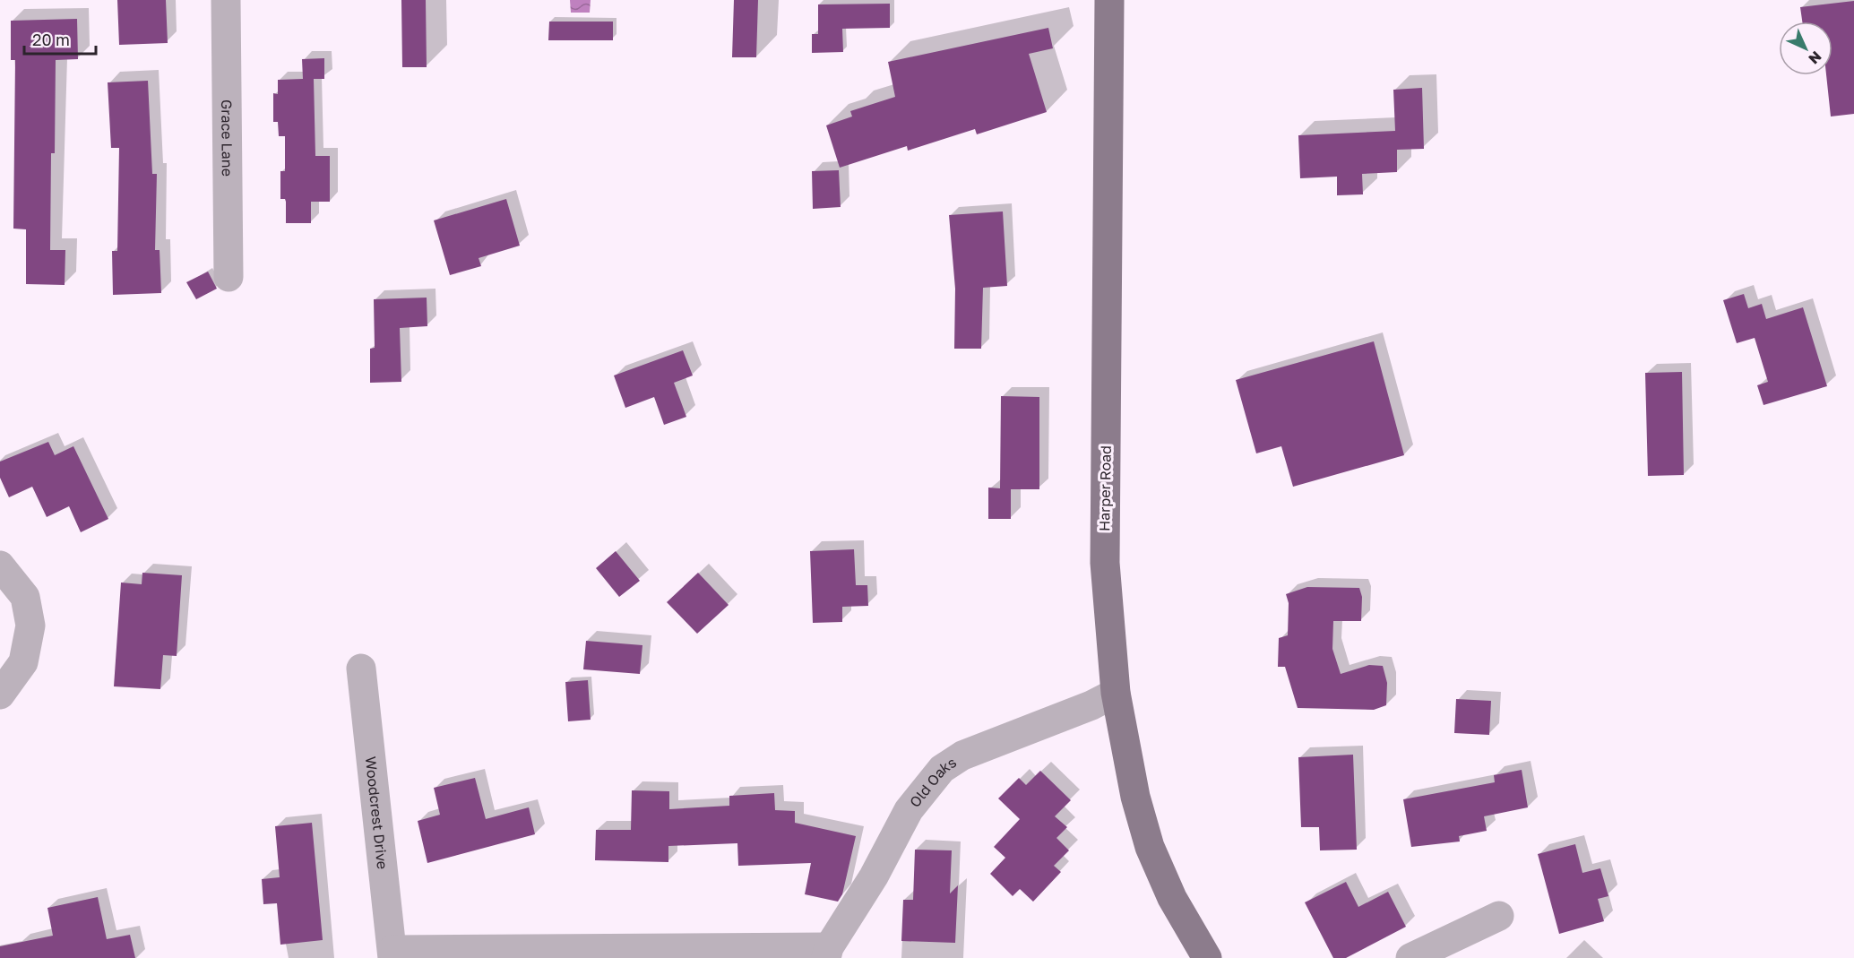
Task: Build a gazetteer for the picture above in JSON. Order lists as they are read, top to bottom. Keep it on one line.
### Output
{"streets":{"main road":["Harper Road"],"street":["Grace Lane","Old Oaks","Woodcrest Drive"]},"crossings":[["Harper Road","Old Oaks"]],"scale_bar":"20 m","north":"bottom right"}
